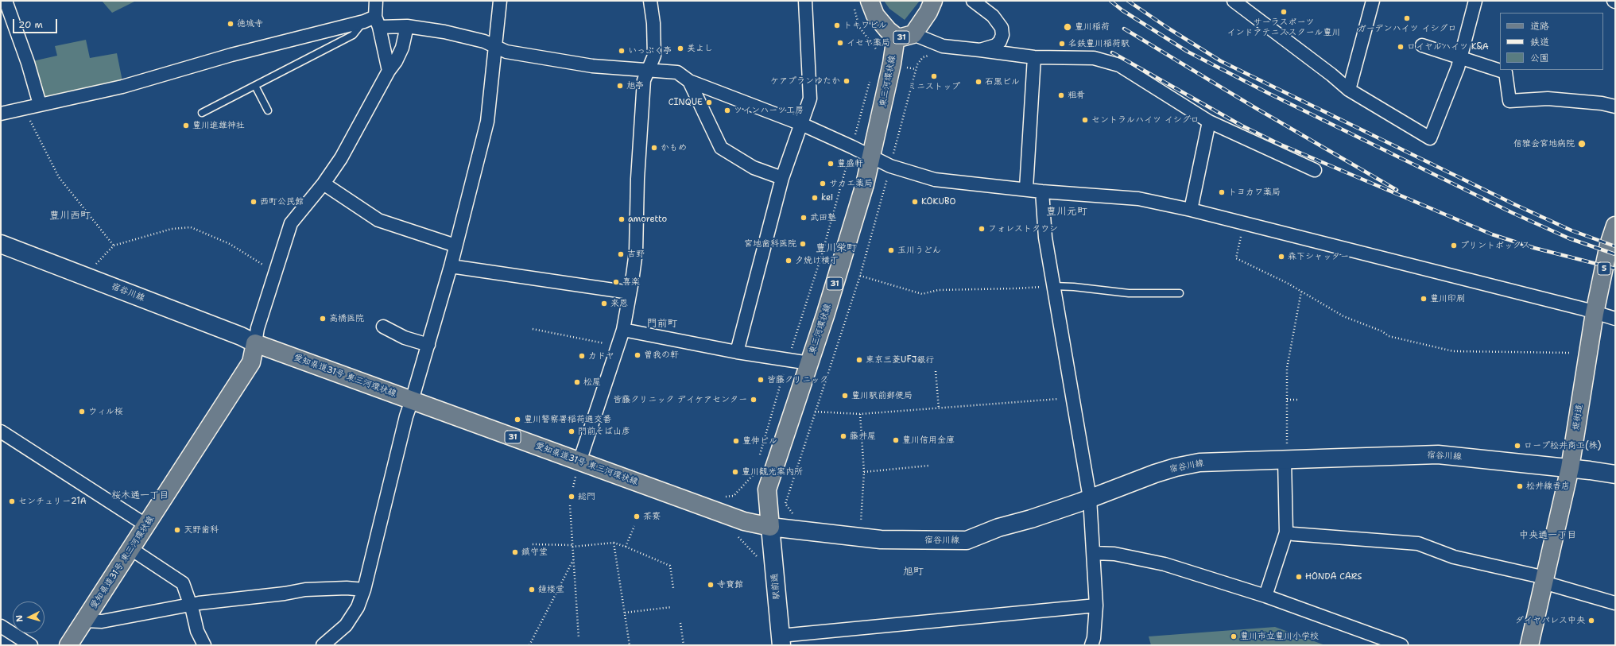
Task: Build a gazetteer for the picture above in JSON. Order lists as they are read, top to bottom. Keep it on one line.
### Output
{"streets":{"main road":["31","東三河環状線","5","宿谷川線","愛知県道31号 東三河環状線","姫街道","駅前通"]},"crossings":[["31","東三河環状線"],["東三河環状線","宿谷川線"],["東三河環状線","愛知県道31号 東三河環状線"],["東三河環状線","駅前通"],["宿谷川線","愛知県道31号 東三河環状線"],["宿谷川線","姫街道"],["宿谷川線","駅前通"],["愛知県道31号 東三河環状線","駅前通"]],"districts":["豊川元町","豊川西町","豊川栄町","門前町","桜木通一丁目","中央通一丁目","旭町"],"places":["サーラスポーツ インドアテニススクール豊川","ガーデンハイツ イシグロ","徳城寺","トキワビル","豊川稲荷","イセヤ薬局","名鉄豊川稲荷駅","ロイヤルハイツ K&A","美よし","いっぷく亭","ミニストップ","ケアプランゆたか","石黒ビル","旭亭","粗肴","CINQUE","ツインハーツ工房","セントラルハイツ イシグロ","豊川進雄神社","信雅会宮地病院","かもめ","豊盛軒","サカエ薬局","トヨカワ薬局","kei","西町公民館","KOKUBO","武田塾","amoretto","フォレストタウン","宮地歯科医院","プリントボックス","玉川うどん","吉野","森下シャッター","夕焼け横丁","喜楽","豊川印刷","来恩","高橋医院","曽我の軒","カドヤ","東京三菱UFJ銀行","皆藤クリニック","松屋","豊川駅前郵便局","皆藤クリニック デイケアセンター","ウィル桜","豊川警察署稲荷通交番","門前そば山彦","藤井屋","豊川信用金庫","豊伸ビル","ロープ松井商工(株)","豊川観光案内所","松井線香店","総門","センチュリー21A","茶寮","天野歯科","鎮守堂","HONDA CARS","寺寶館","鐘楼堂","ダイヤパレス中央","豊川市立豊川小学校"],"legend":["道路","鉄道","公園"],"scale_bar":"20 m","north":"left"}
